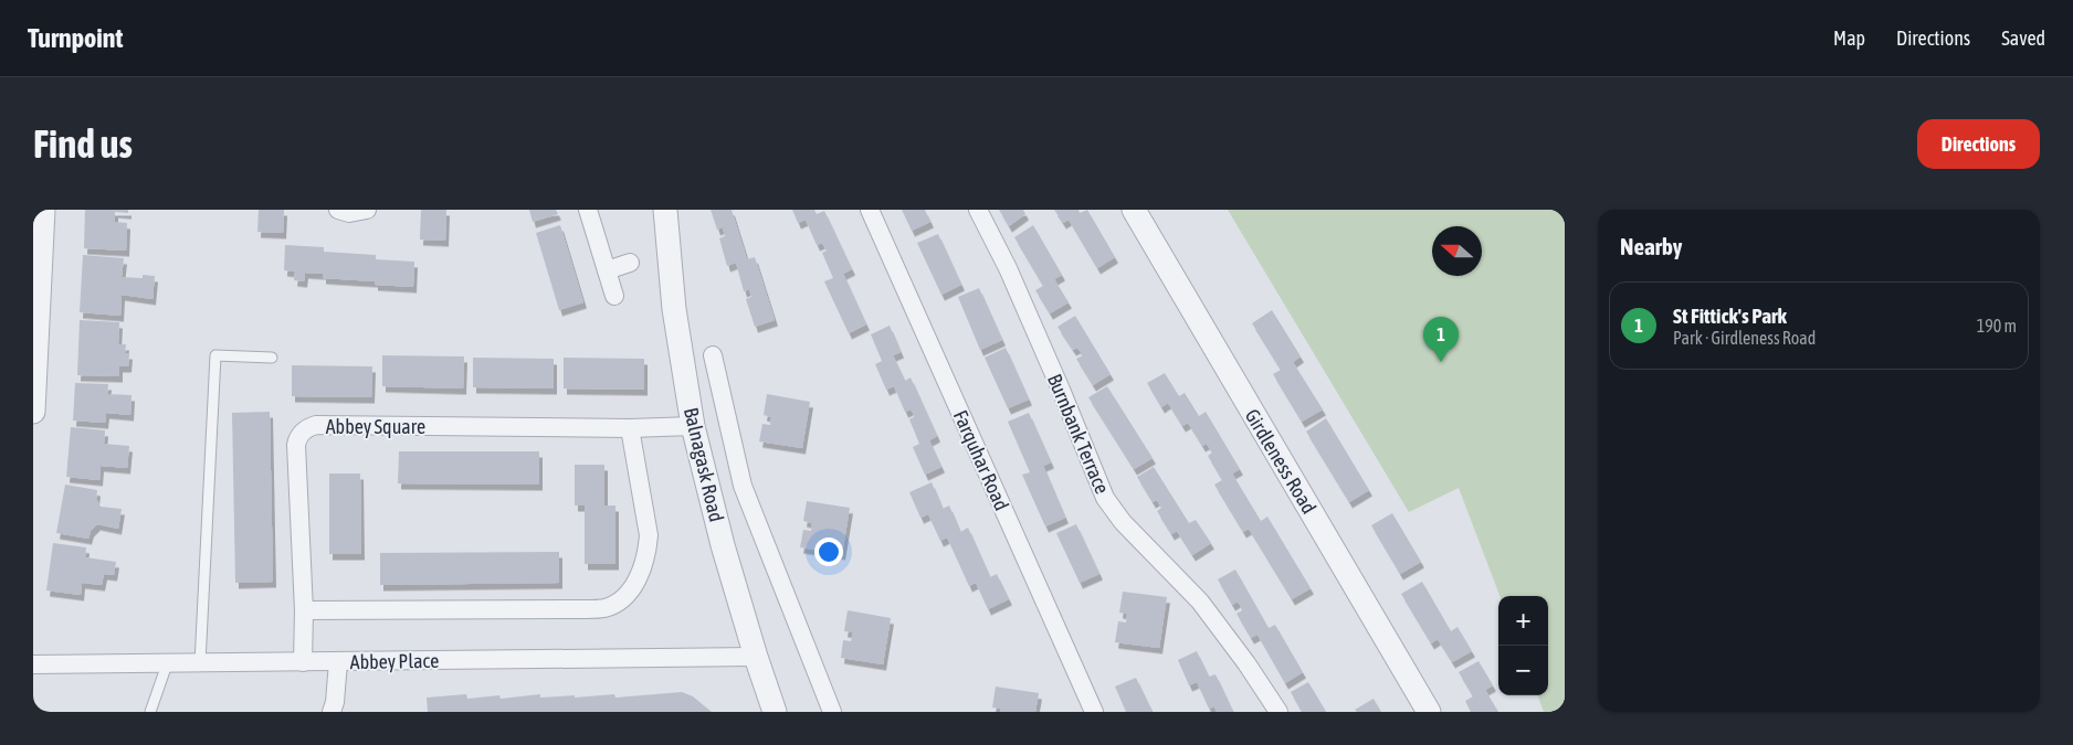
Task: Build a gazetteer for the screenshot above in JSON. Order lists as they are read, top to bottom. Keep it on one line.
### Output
{"streets":{"street":["Abbey Square","Burnbank Terrace","Farquhar Road","Girdleness Road","Balnagask Road","Abbey Place"]},"crossings":[["Abbey Square","Balnagask Road"],["Abbey Square","Abbey Place"],["Balnagask Road","Abbey Place"]],"north":"left","page":{"header":"Turnpoint","nav":["Map","Directions","Saved"],"buttons":"Directions","title":"Find us","heading":"Nearby","list":[{"mark":"1","name":"St Fittick's Park","note":"Park · Girdleness Road","value":"190 m"}],"pins":"1","map_buttons":["+","−"]}}
